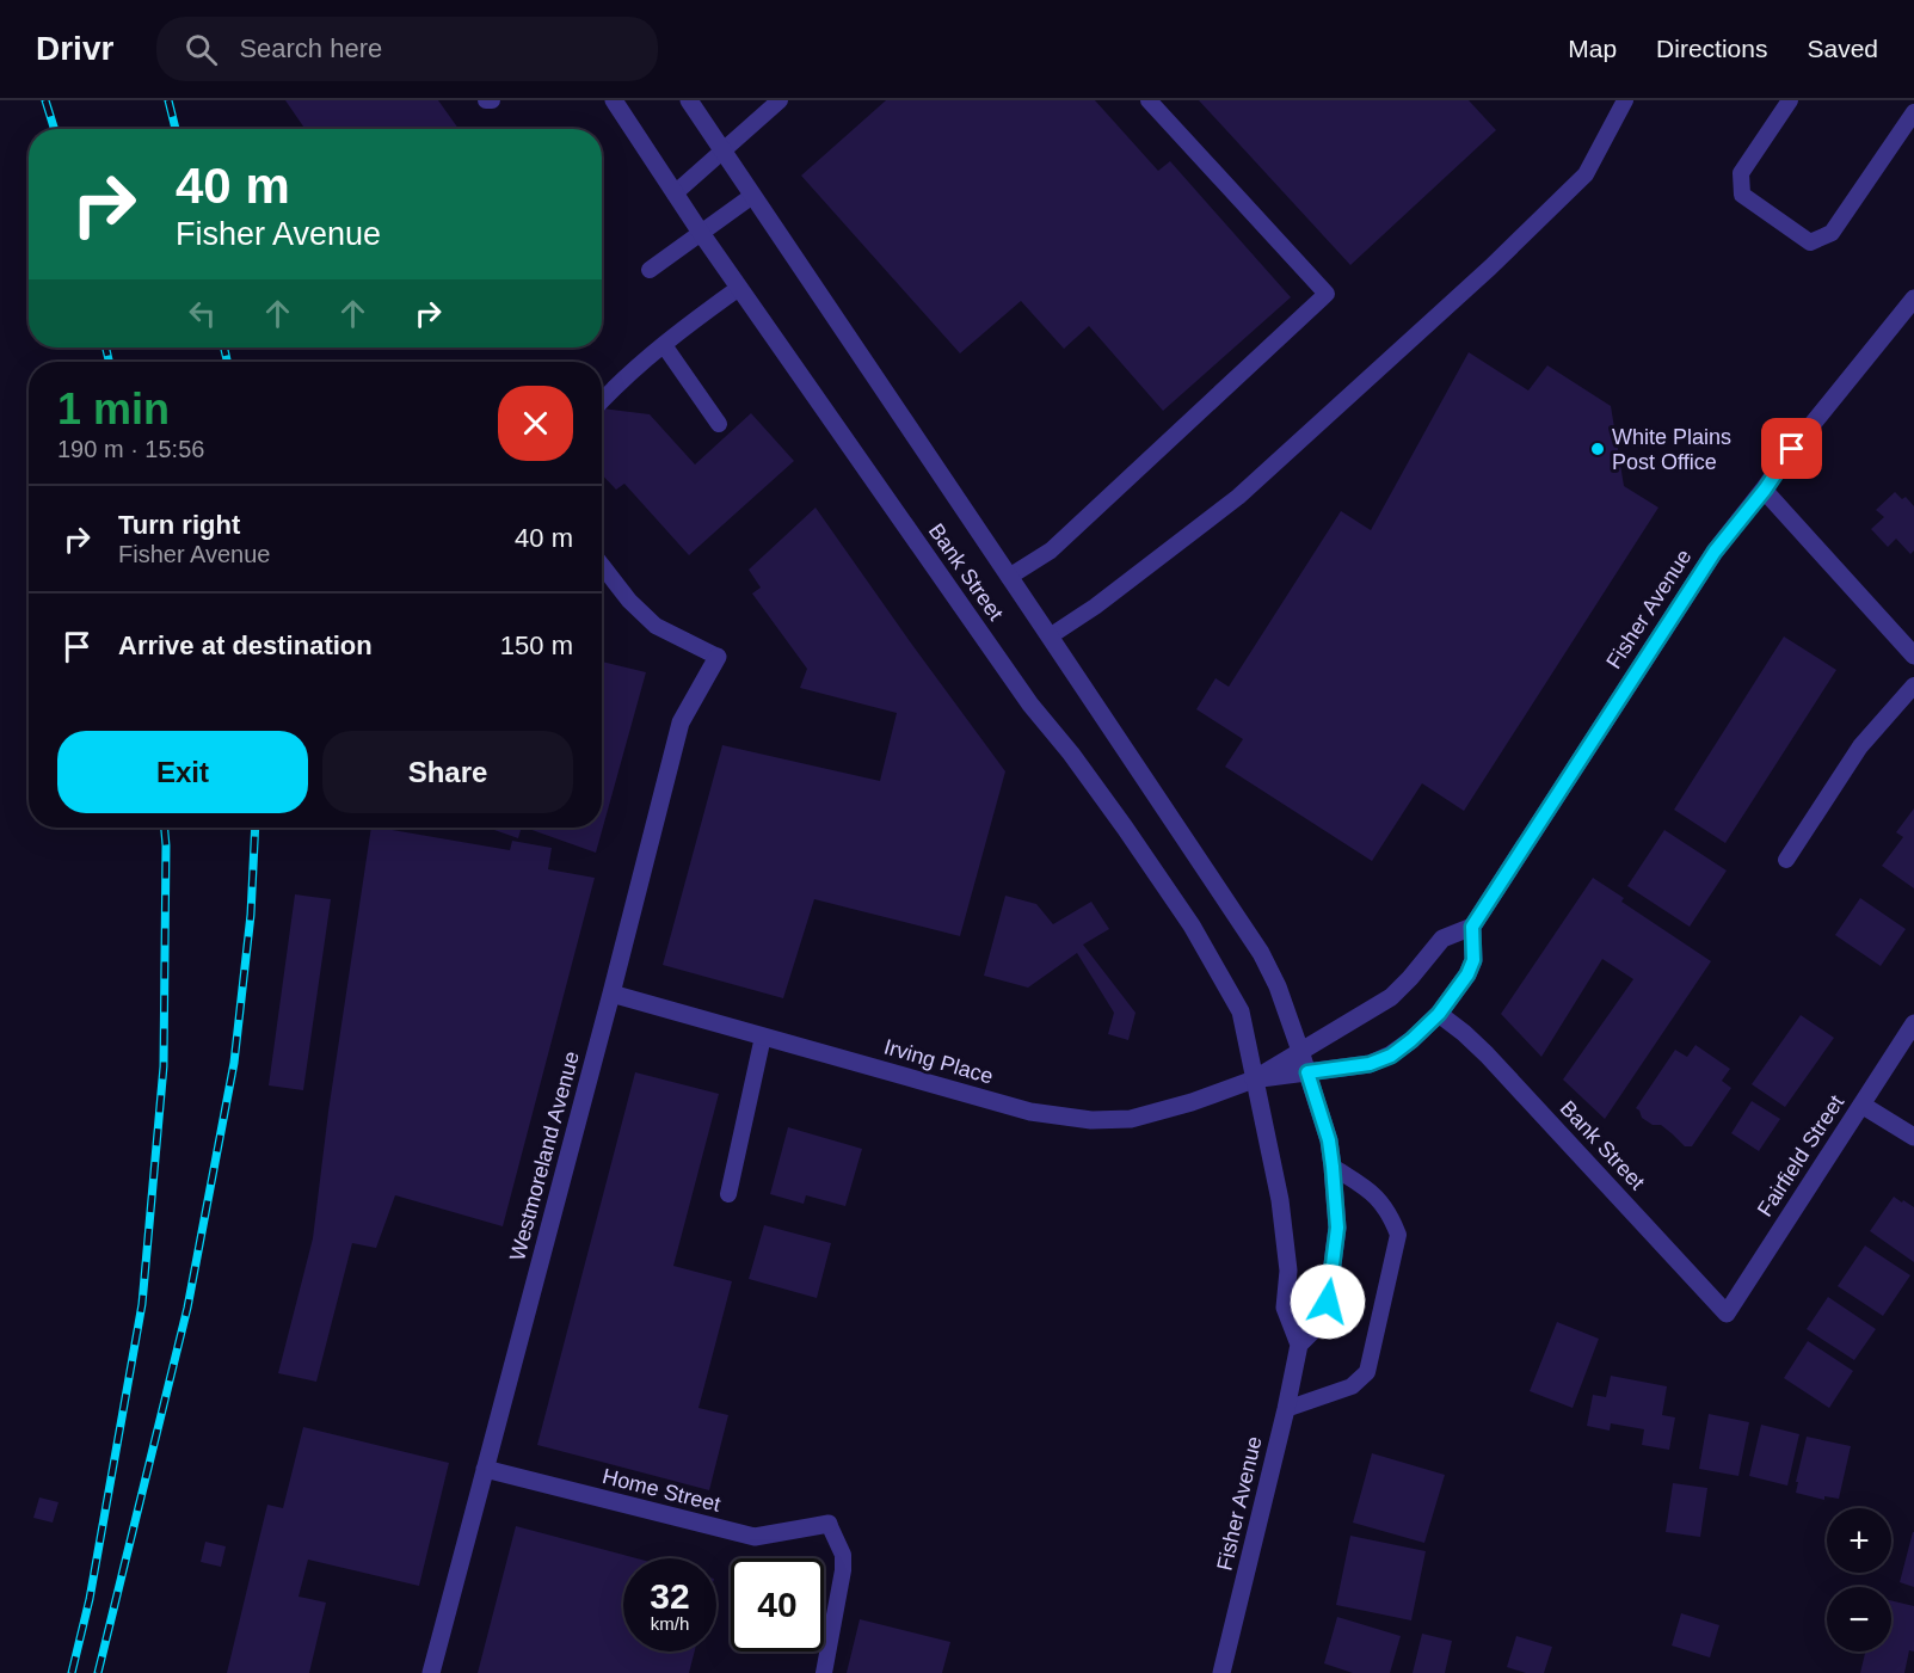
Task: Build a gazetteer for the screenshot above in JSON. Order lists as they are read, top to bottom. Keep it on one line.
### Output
{"streets":{"street":["Bank Street","Fisher Avenue","Irving Place","Westmoreland Avenue","Fairfield Street","Home Street"]},"crossings":[["Bank Street","Irving Place"],["Bank Street","Fairfield Street"],["Irving Place","Westmoreland Avenue"],["Westmoreland Avenue","Home Street"]],"places":["White Plains Post Office"],"page":{"header":"Drivr","search":"Search here","nav":["Map","Directions","Saved"],"turn":["40 m","Fisher Avenue"],"heading":["1 min","190 m · 15:56"],"list":[{"name":"Turn right","note":"Fisher Avenue","value":"40 m"},{"name":"Arrive at destination","value":"150 m"}],"buttons":["Exit","Share"],"map_buttons":["+","−"],"speed":"32 km/h","limit":"40"}}
